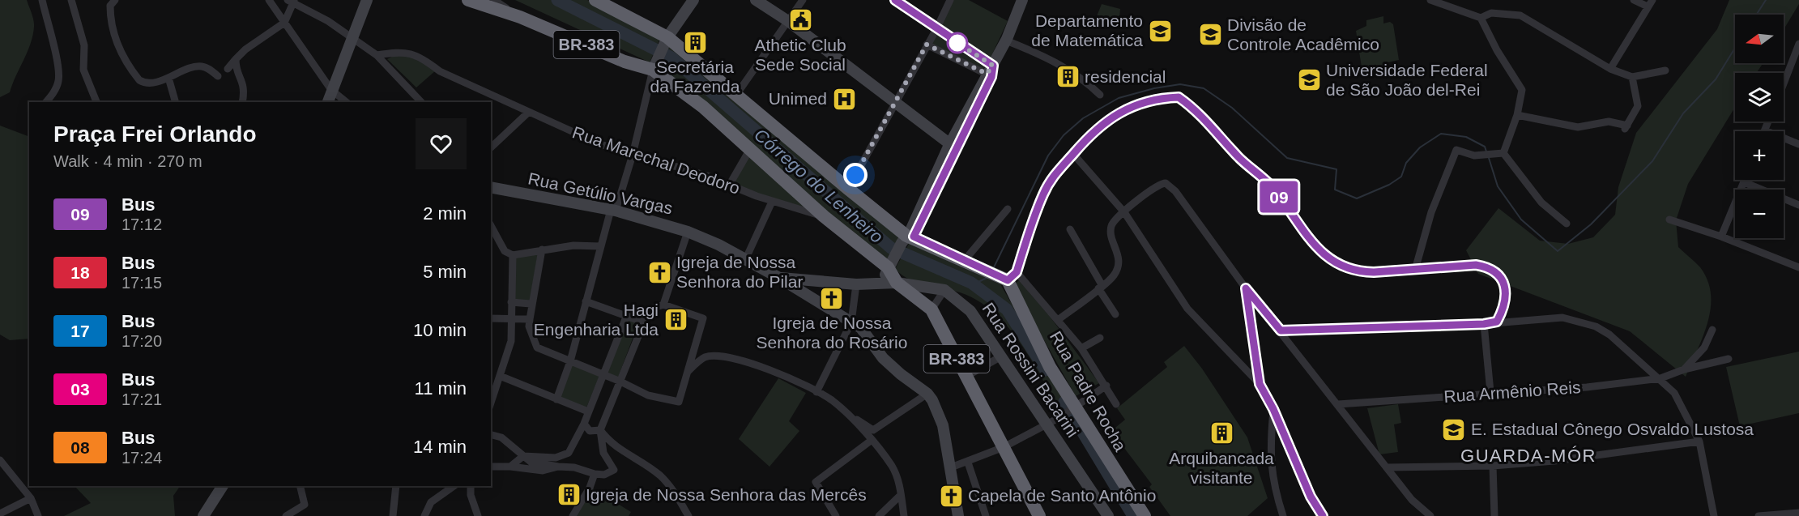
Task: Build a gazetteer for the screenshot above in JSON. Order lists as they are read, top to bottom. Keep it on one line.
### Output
{"streets":{"highway":["BR-383","Rua Padre Rocha"],"street":["Rua Marechal Deodoro","Rua Getúlio Vargas","Rua Rossini Bacarini","Rua Armênio Reis"]},"crossings":[["BR-383","Rua Marechal Deodoro"],["BR-383","Rua Padre Rocha"]],"districts":["GUARDA-MÓR"],"water":["Córrego do Lenheiro"],"places":{"public building":["Athetic Club Sede Social"],"school or university":["Departamento de Matemática","Divisão de Controle Acadêmico","Universidade Federal de São João del-Rei","E. Estadual Cônego Osvaldo Lustosa"],"building":["Secretária da Fazenda","residencial","Hagi Engenharia Ltda","Arquibancada visitante","Igreja de Nossa Senhora das Mercês"],"hospital":["Unimed"],"church":["Igreja de Nossa Senhora do Pilar","Igreja de Nossa Senhora do Rosário","Capela de Santo Antônio"]},"lines":["bus line 09"],"north":"left","page":{"on_map":"09","map_buttons":["+","−"],"heading":["Praça Frei Orlando","Walk · 4 min · 270 m"],"list":[{"mark":"09","name":"Bus","note":"17:12","value":"2 min"},{"mark":"18","name":"Bus","note":"17:15","value":"5 min"},{"mark":"17","name":"Bus","note":"17:20","value":"10 min"},{"mark":"03","name":"Bus","note":"17:21","value":"11 min"},{"mark":"08","name":"Bus","note":"17:24","value":"14 min"}]}}
